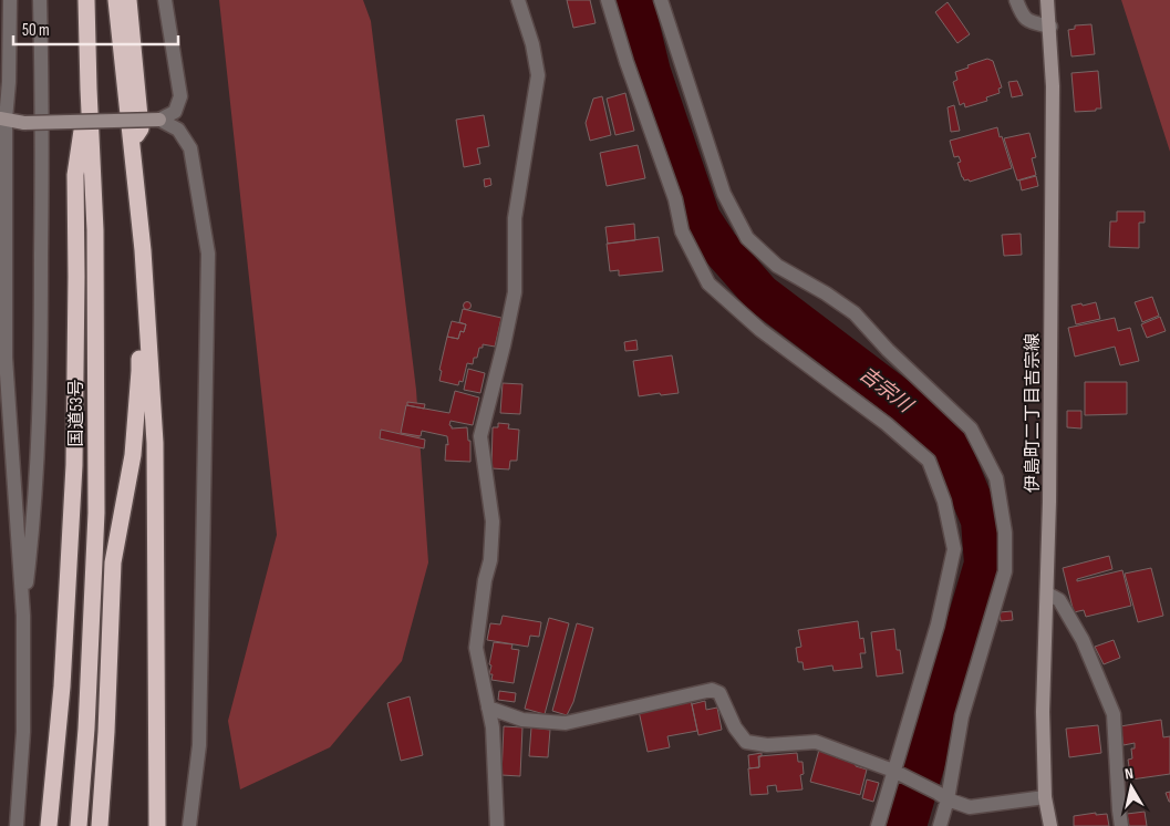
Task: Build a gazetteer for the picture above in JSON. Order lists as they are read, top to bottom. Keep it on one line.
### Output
{"streets":{"highway":["国道53号"],"street":["伊島町二丁目吉宗線"]},"water":["吉宗川"],"scale_bar":"50 m","north":"top"}
